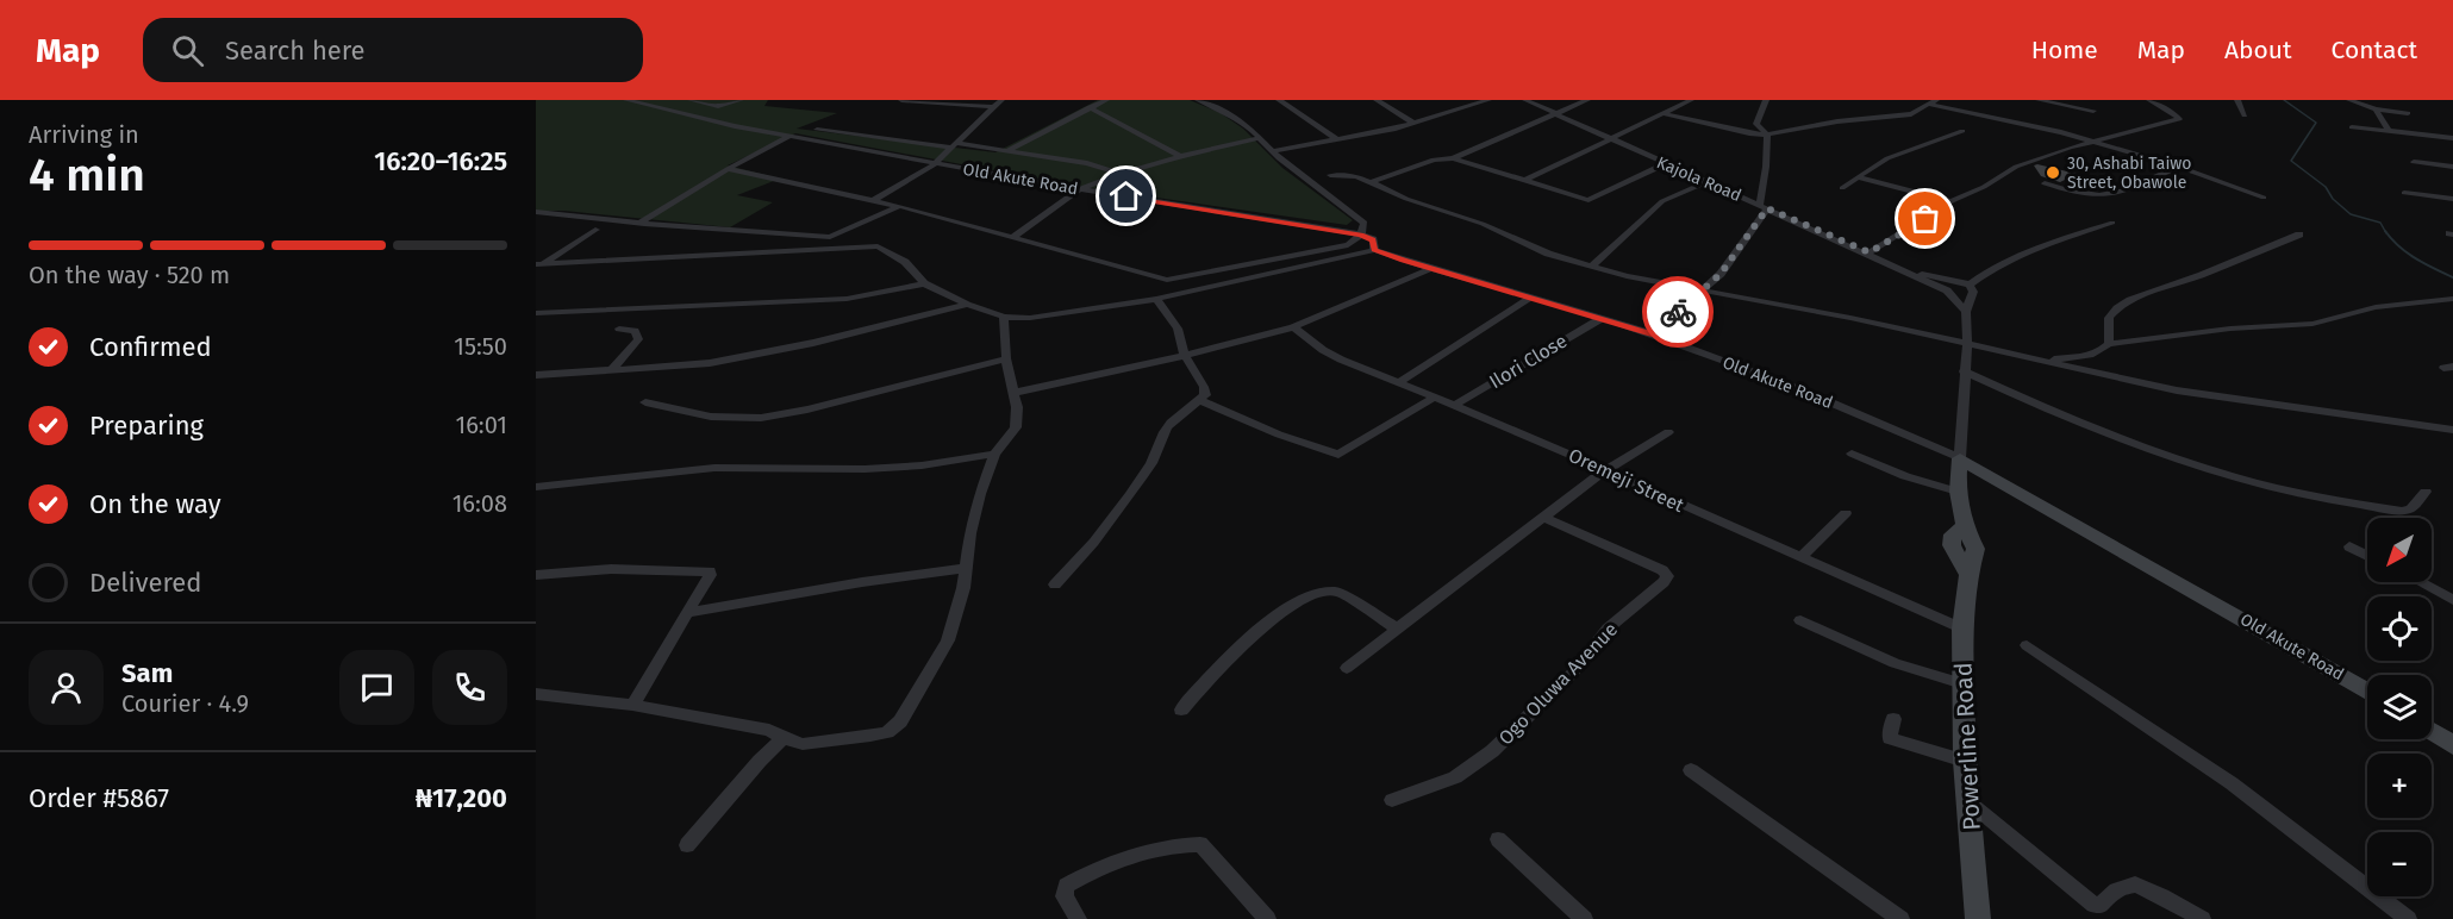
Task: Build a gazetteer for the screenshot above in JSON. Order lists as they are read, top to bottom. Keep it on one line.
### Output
{"streets":{"street":["Old Akute Road","Kajola Road","Ilori Close","Oremeji Street","Ogo Oluwa Avenue","Powerline Road"]},"crossings":[["Old Akute Road","Ilori Close"],["Old Akute Road","Powerline Road"],["Ilori Close","Oremeji Street"],["Oremeji Street","Powerline Road"]],"places":["30, Ashabi Taiwo Street, Obawole"],"north":"bottom left","page":{"header":"Map","search":"Search here","nav":["Home","Map","About","Contact"],"heading":["4 min","Arriving in","16:20–16:25"],"panel":["Sam","Courier · 4.9","Order #5867","₦17,200"],"bar":"On the way · 520 m","list":[["Confirmed","15:50"],["Preparing","16:01"],["On the way","16:08"],"Delivered"],"map_buttons":["+","−"]}}
